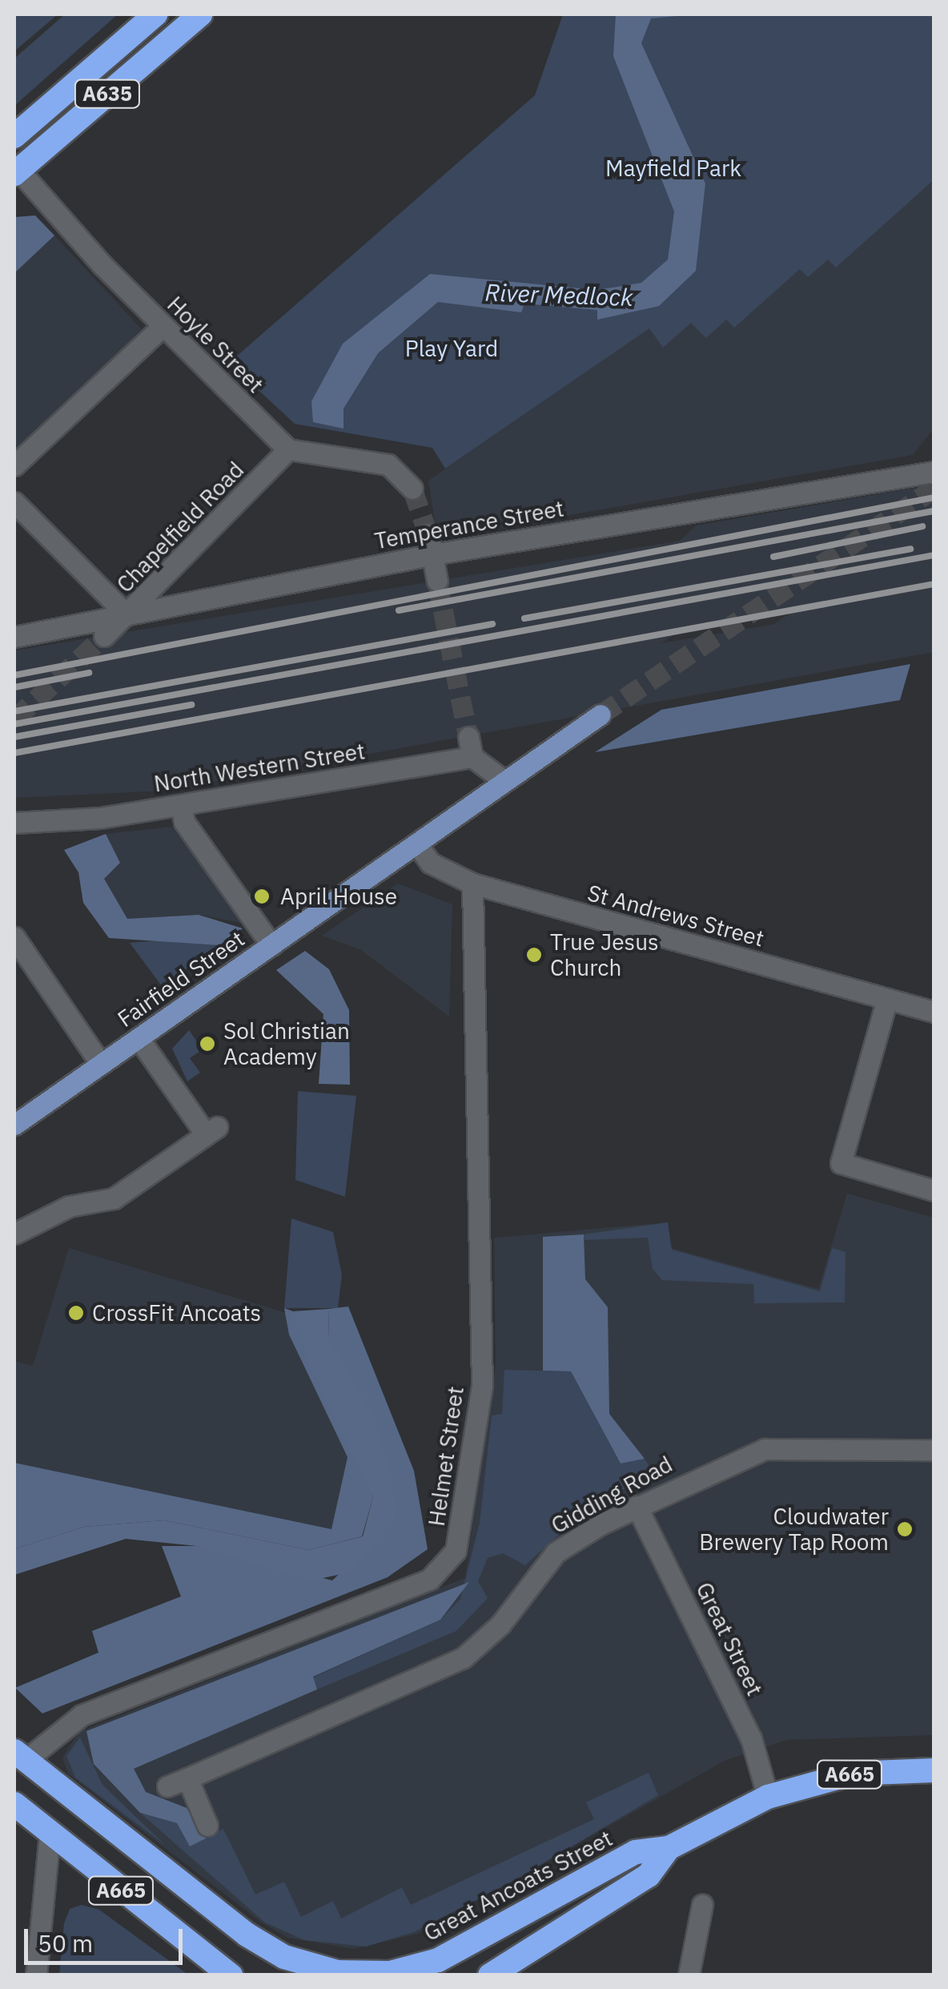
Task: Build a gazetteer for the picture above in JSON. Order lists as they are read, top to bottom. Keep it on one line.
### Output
{"streets":{"highway":["A635","A665","Great Ancoats Street"],"main road":["Fairfield Street"],"street":["Hoyle Street","Temperance Street","Chapelfield Road","North Western Street","St Andrews Street","Helmet Street","Gidding Road","Great Street"]},"crossings":[["A635","Hoyle Street"],["Hoyle Street","Chapelfield Road"],["Temperance Street","Chapelfield Road"],["North Western Street","Fairfield Street"],["St Andrews Street","Fairfield Street"],["St Andrews Street","Helmet Street"],["Helmet Street","Great Ancoats Street"],["Gidding Road","Great Street"],["Great Street","Great Ancoats Street"]],"water":["River Medlock"],"parks":["Mayfield Park","Play Yard"],"places":["April House","True Jesus Church","Sol Christian Academy","CrossFit Ancoats","Cloudwater Brewery Tap Room"],"scale_bar":"50 m"}
